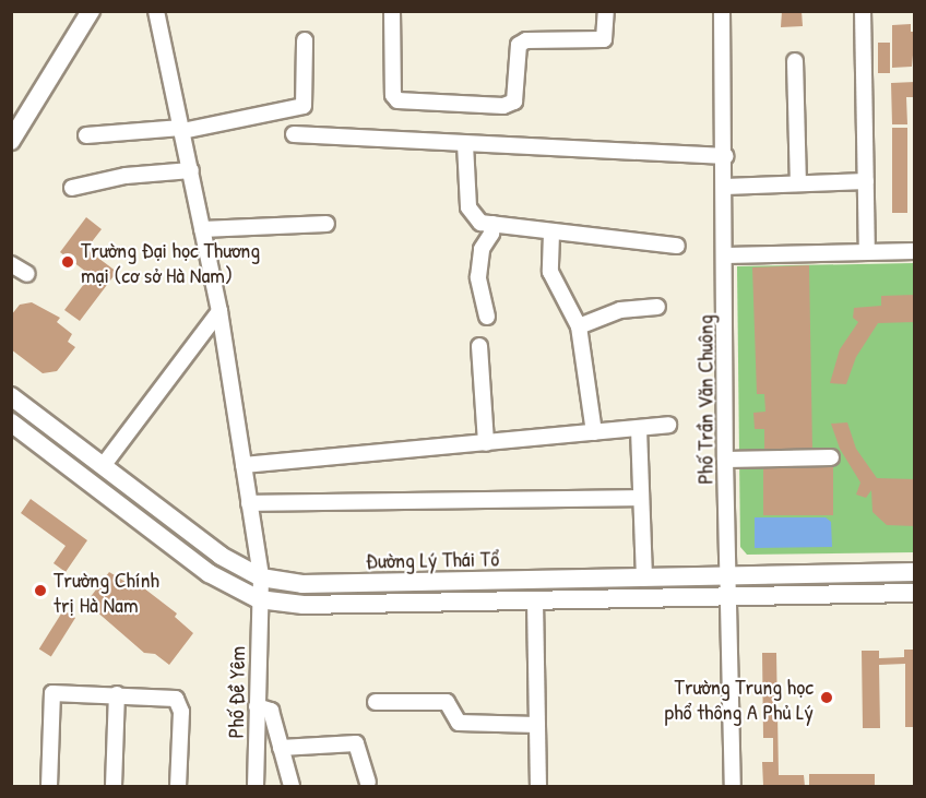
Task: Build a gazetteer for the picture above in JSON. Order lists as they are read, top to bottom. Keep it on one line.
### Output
{"streets":{"main road":["Đường Lý Thái Tổ"],"street":["Phố Trần Văn Chuông","Phố Đề Yêm"]},"crossings":[["Phố Trần Văn Chuông","Đường Lý Thái Tổ"],["Đường Lý Thái Tổ","Phố Đề Yêm"]],"places":["Trường Đại học Thương mại (cơ sở Hà Nam)","Trường Chính trị Hà Nam","Trường Trung học phổ thông A Phủ Lý"]}
